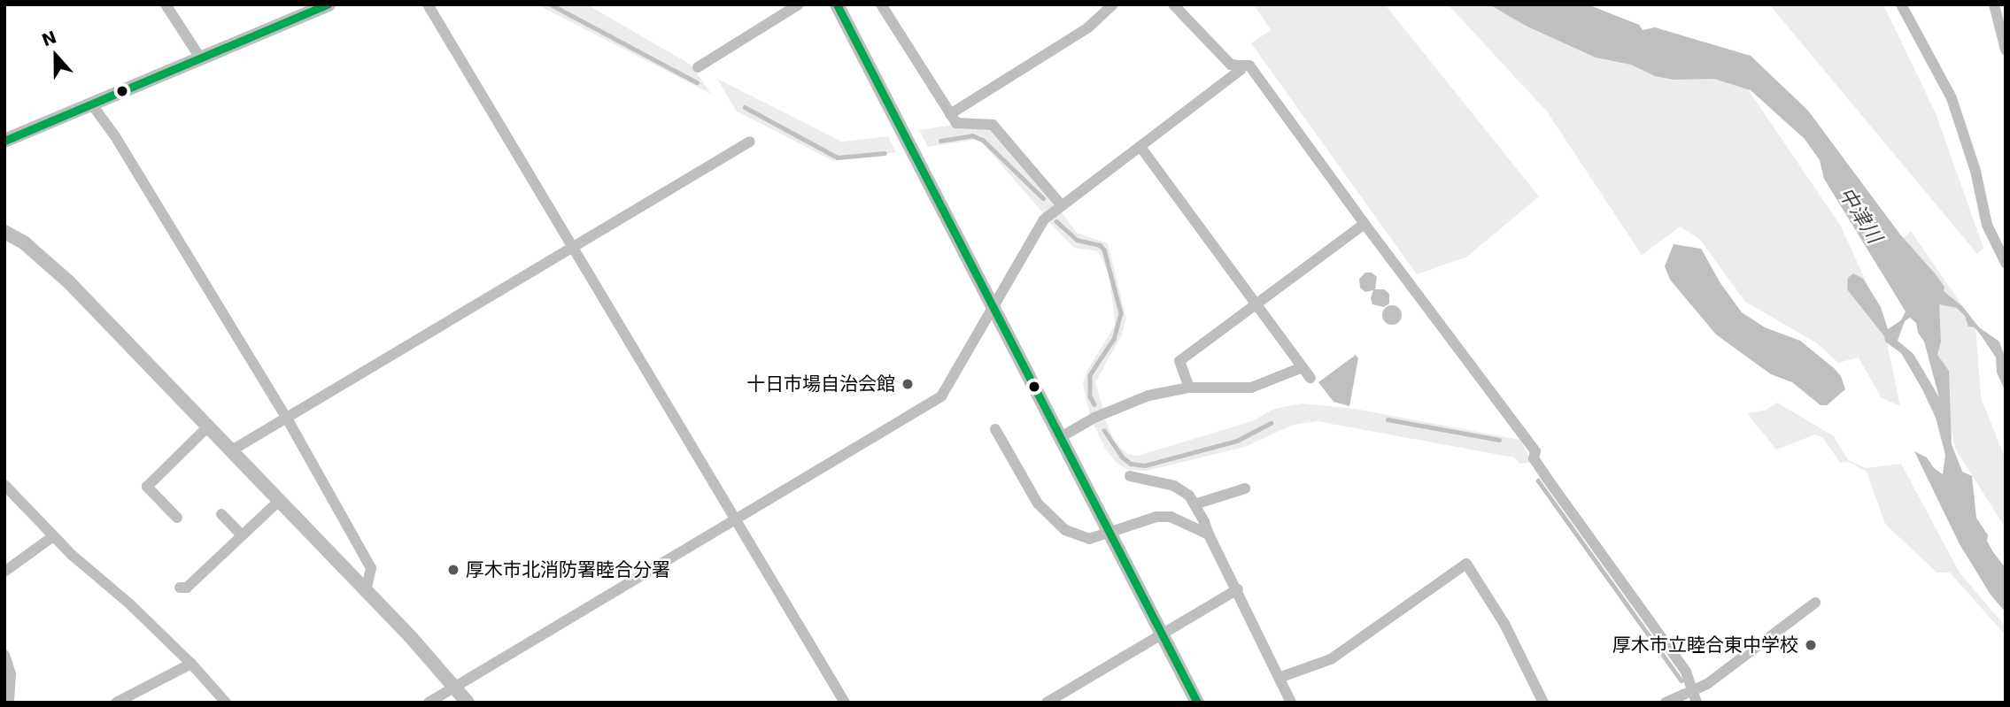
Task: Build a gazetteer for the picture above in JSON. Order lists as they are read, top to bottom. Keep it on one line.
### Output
{"water":["中津川"],"places":["十日市場自治会館","厚木市北消防署睦合分署","厚木市立睦合東中学校"],"north":"top"}
